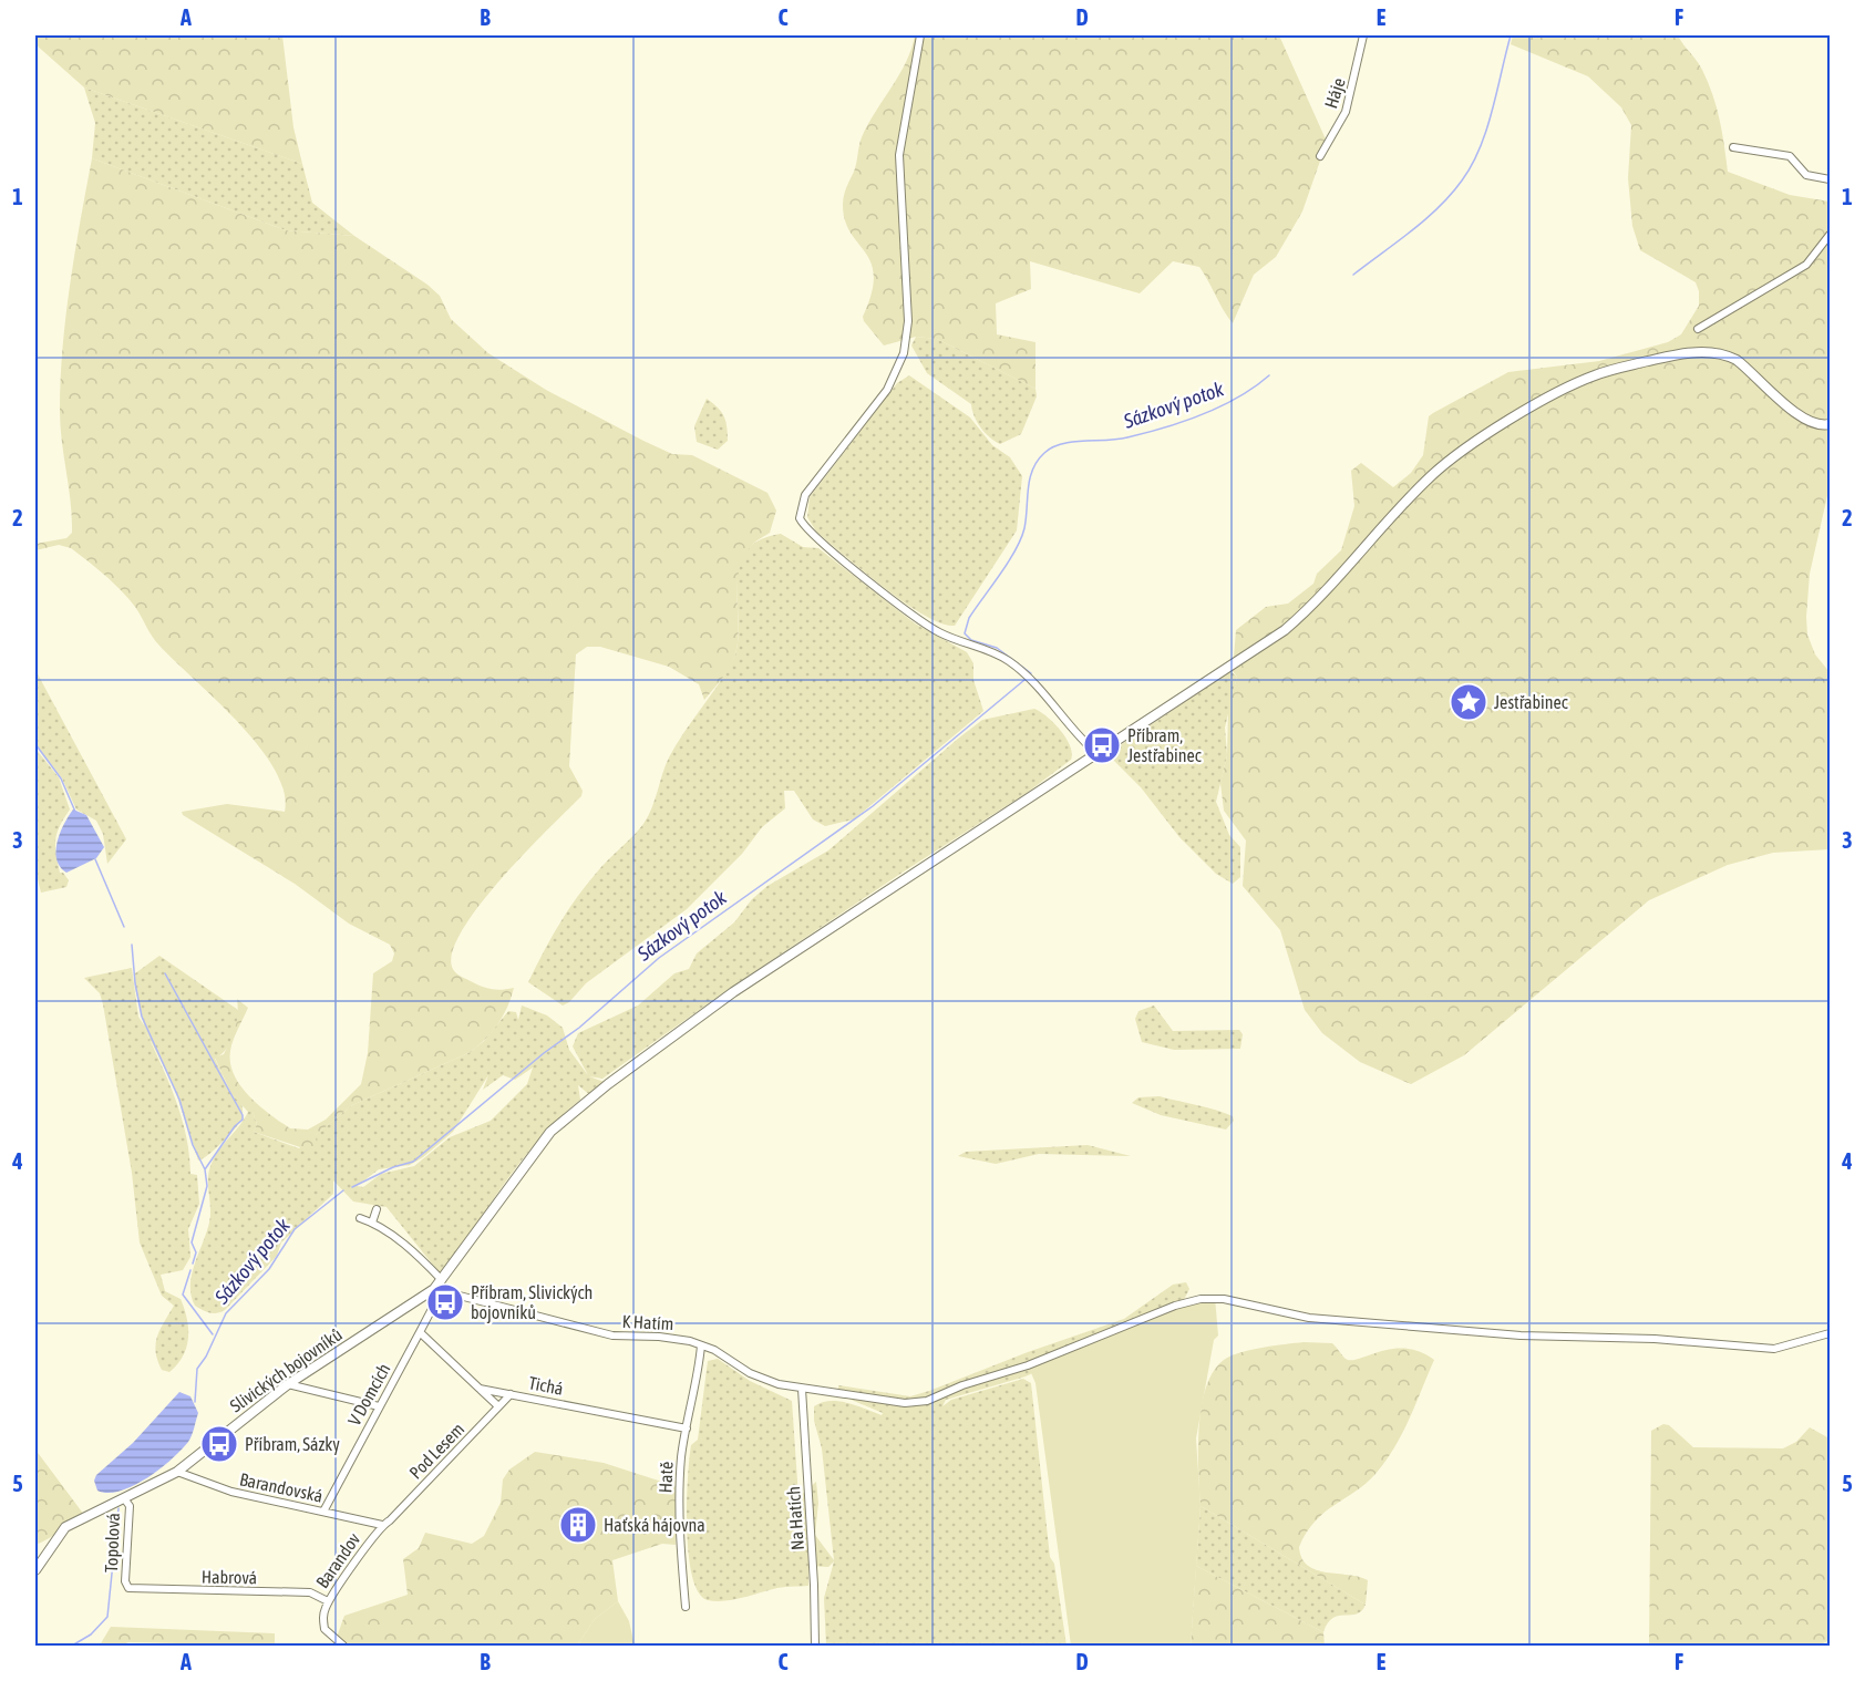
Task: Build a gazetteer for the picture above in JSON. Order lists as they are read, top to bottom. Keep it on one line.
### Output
{"streets":{"street":["Háje","K Hatím","Slivických bojovníků","Tichá","V Domcích","Pod Lesem","Hatě","Barandovská","Na Hatích","Topolová","Barandov","Habrová"]},"crossings":[["K Hatím","Slivických bojovníků"],["K Hatím","V Domcích"],["K Hatím","Na Hatích"],["Slivických bojovníků","V Domcích"],["Slivických bojovníků","Barandovská"],["Slivických bojovníků","Topolová"],["Tichá","Pod Lesem"],["Tichá","Hatě"],["V Domcích","Barandovská"],["Pod Lesem","Barandovská"],["Pod Lesem","Barandov"],["Barandovská","Barandov"],["Topolová","Habrová"],["Barandov","Habrová"]],"water":["Sázkový potok"],"places":{"place":["Jestřabinec"],"bus stop":["Příbram, Jestřabinec","Příbram, Slivických bojovníků","Příbram, Sázky"],"building":["Haťská hájovna"]},"grid":{"columns":["A","B","C","D","E","F"],"rows":["1","2","3","4","5"]}}
